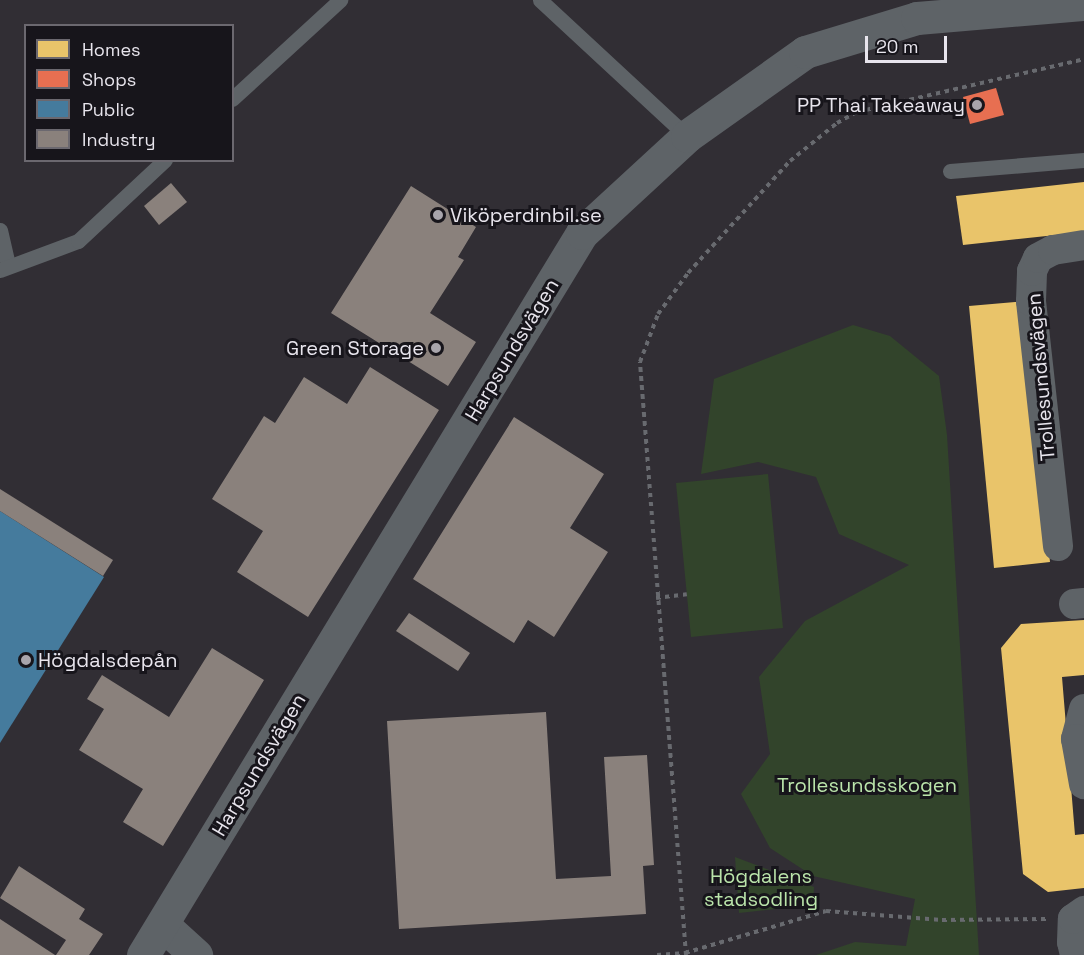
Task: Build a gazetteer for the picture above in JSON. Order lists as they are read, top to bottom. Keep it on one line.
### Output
{"streets":{"street":["Harpsundsvägen","Trollesundsvägen"]},"parks":["Trollesundsskogen","Högdalens stadsodling"],"places":["PP Thai Takeaway","Viköperdinbil.se","Green Storage","Högdalsdepån"],"legend":["Homes","Shops","Public","Industry"],"scale_bar":"20 m"}
